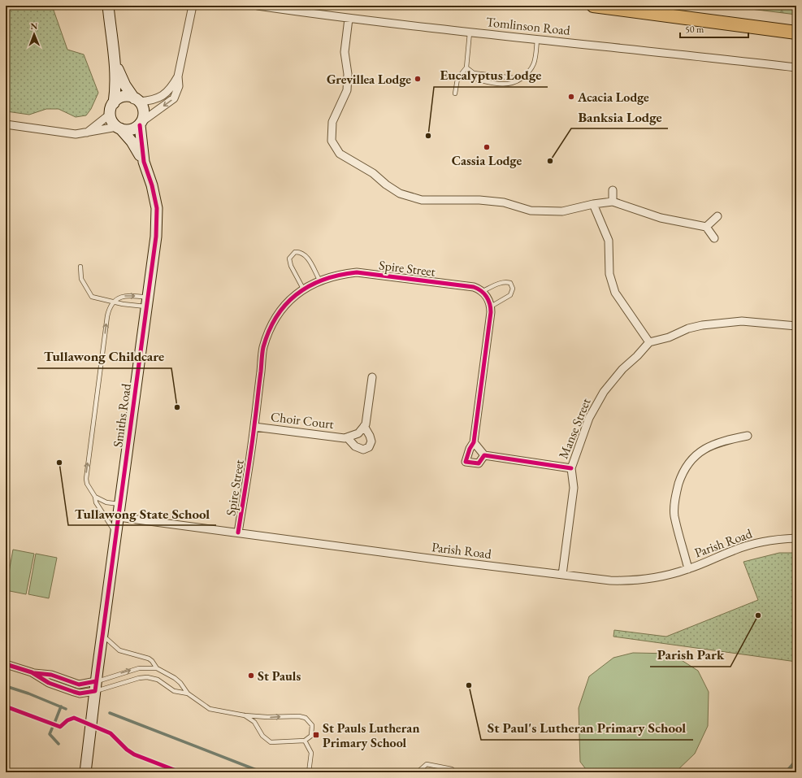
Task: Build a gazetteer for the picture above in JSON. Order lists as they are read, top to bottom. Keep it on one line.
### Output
{"streets":{"main road":["Smiths Road"],"street":["Tomlinson Road","Spire Street","Choir Court","Manse Street","Parish Road"]},"crossings":[["Spire Street","Choir Court"],["Spire Street","Parish Road"],["Smiths Road","Parish Road"],["Manse Street","Parish Road"]],"places":{"other":["Grevillea Lodge","Acacia Lodge","Eucalyptus Lodge","Cassia Lodge","Banksia Lodge","Tullawong Childcare","Tullawong State School","Parish Park","St Pauls","St Paul's Lutheran Primary School"],"transit":["St Pauls Lutheran Primary School"]},"scale_bar":"50 m","north":"top"}
